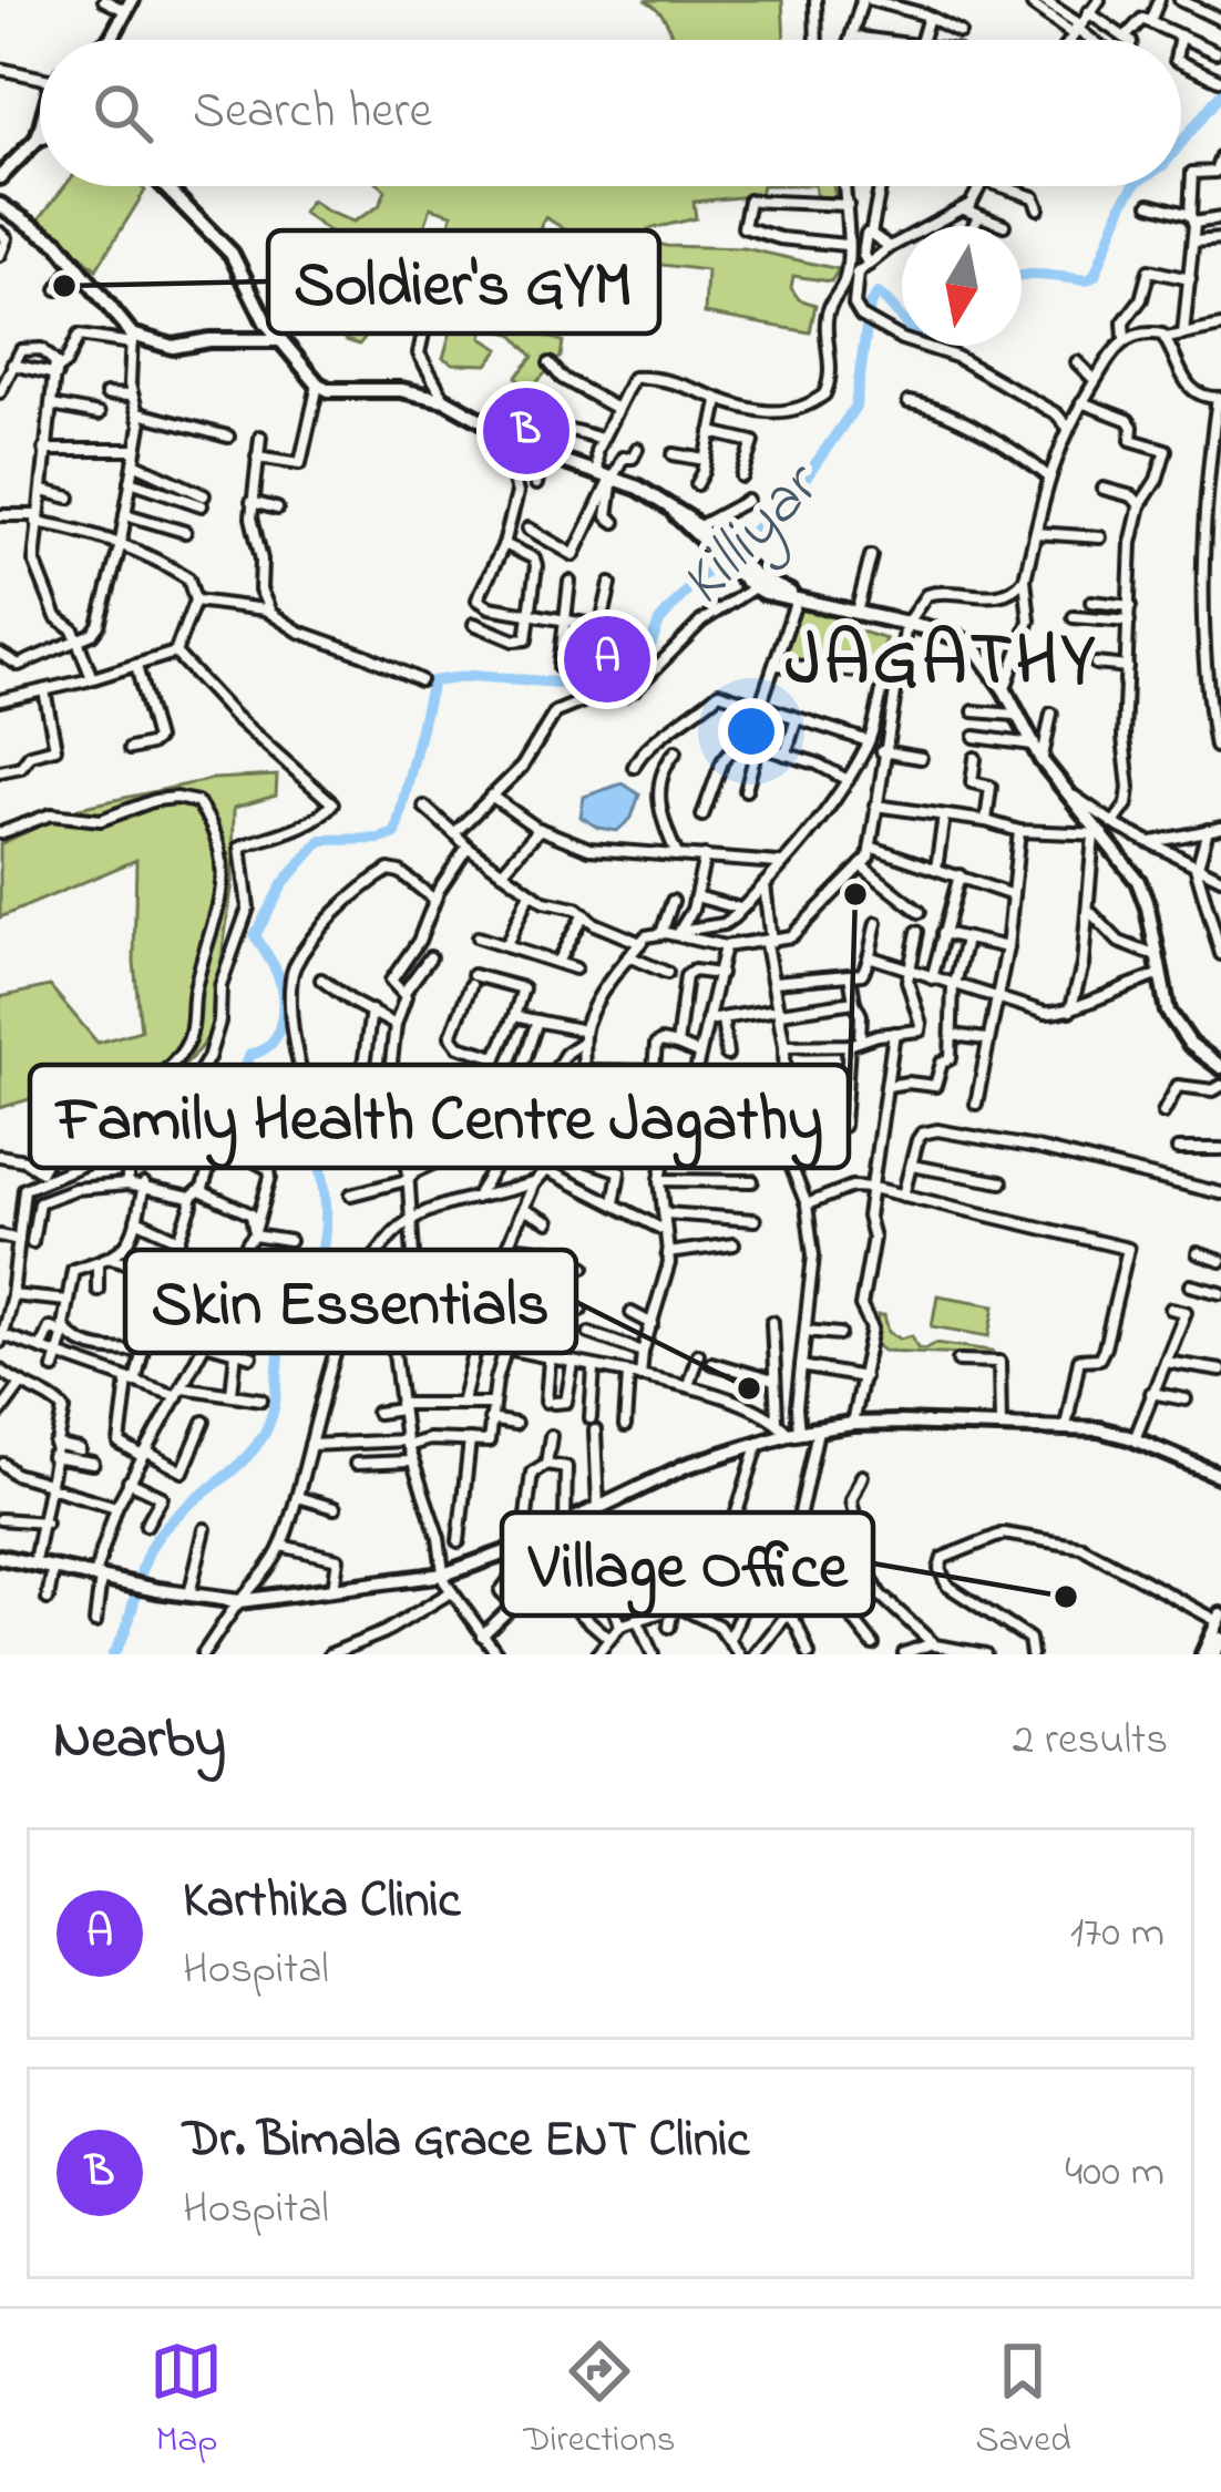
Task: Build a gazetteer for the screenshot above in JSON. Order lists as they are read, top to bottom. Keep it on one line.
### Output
{"districts":["JAGATHY"],"water":["Killiyar"],"places":["Soldier's GYM","Family Health Centre Jagathy","Skin Essentials","Village Office"],"north":"bottom","page":{"search":"Search here","pins":["B","A"],"heading":["Nearby","2 results"],"list":[{"mark":"A","name":"Karthika Clinic","note":"Hospital","value":"170 m"},{"mark":"B","name":"Dr. Bimala Grace ENT Clinic","note":"Hospital","value":"400 m"}],"nav":["Map","Directions","Saved"]}}
